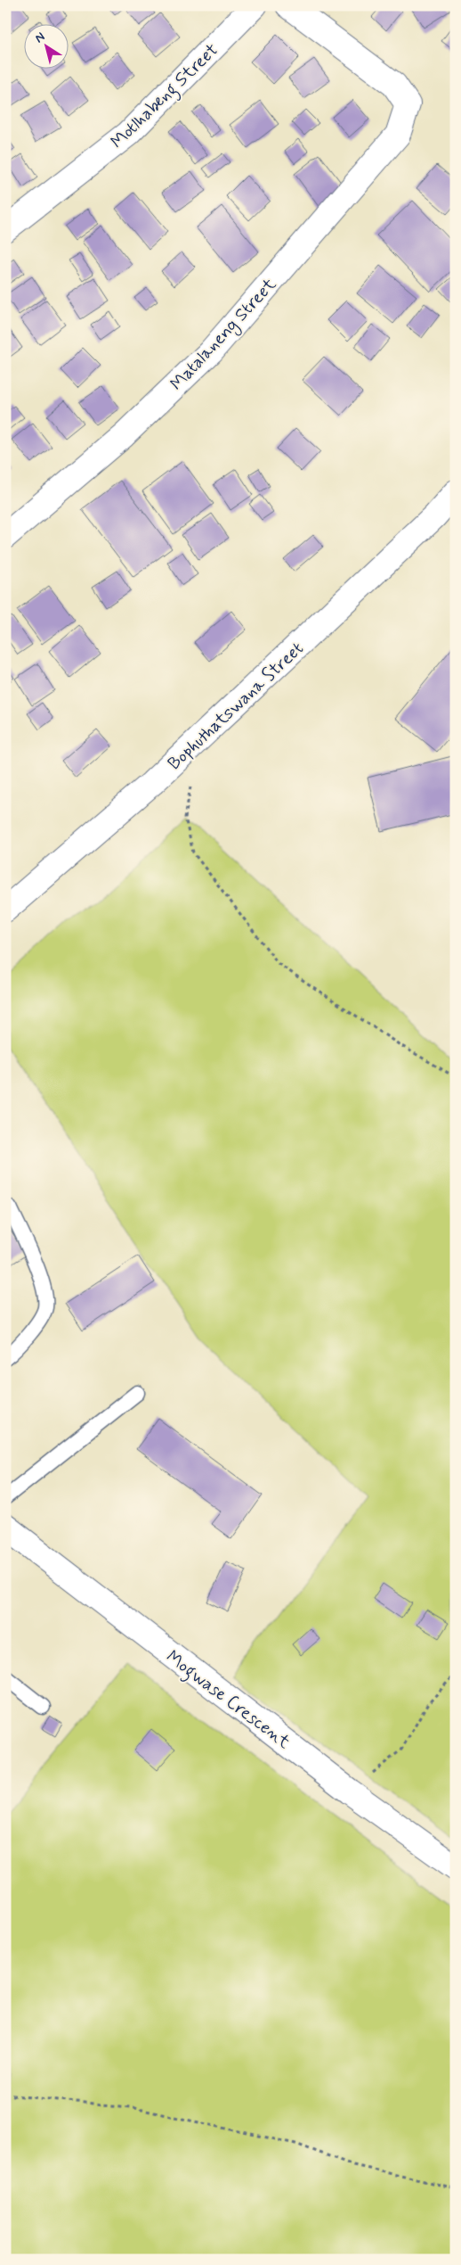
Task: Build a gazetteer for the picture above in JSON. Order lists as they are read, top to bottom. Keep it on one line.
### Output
{"streets":{"street":["Motlhabeng Street","Matalaneng Street","Bophuthatswana Street","Mogwase Crescent"]},"north":"top left"}
